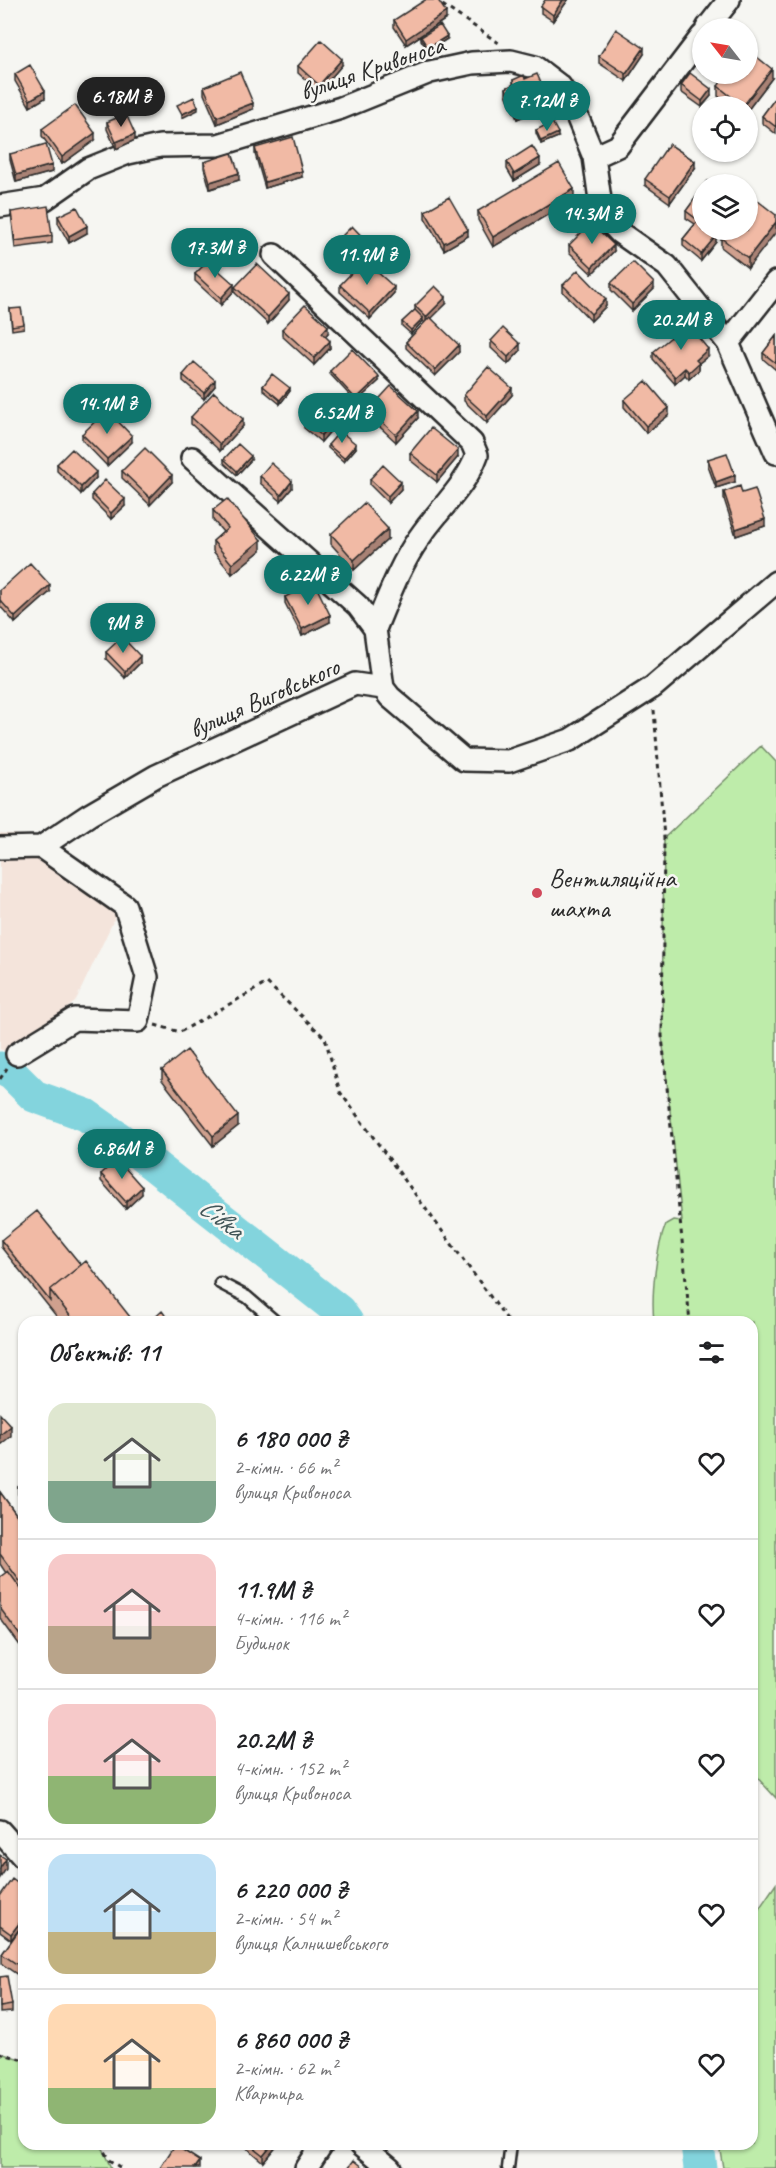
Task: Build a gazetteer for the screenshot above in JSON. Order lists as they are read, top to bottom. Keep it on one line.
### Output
{"streets":{"street":["вулиця Кривоноса","вулиця Виговського"]},"water":["Сівка"],"places":["Вентиляційна шахта"],"north":"top left","page":{"price":["6.18M ₴","7.12M ₴","14.3M ₴","17.3M ₴","11.9M ₴","20.2M ₴","14.1M ₴","6.52M ₴","6.22M ₴","9M ₴","6.86M ₴"],"heading":"Об’єктів: 11","list":[{"name":"6 180 000 ₴","note":"2-кімн. · 66 m² · вулиця Кривоноса"},{"name":"11.9M ₴","note":"4-кімн. · 116 m² · Будинок"},{"name":"20.2M ₴","note":"4-кімн. · 152 m² · вулиця Кривоноса"},{"name":"6 220 000 ₴","note":"2-кімн. · 54 m² · вулиця Калнишевського"},{"name":"6 860 000 ₴","note":"2-кімн. · 62 m² · Квартира"}]}}
